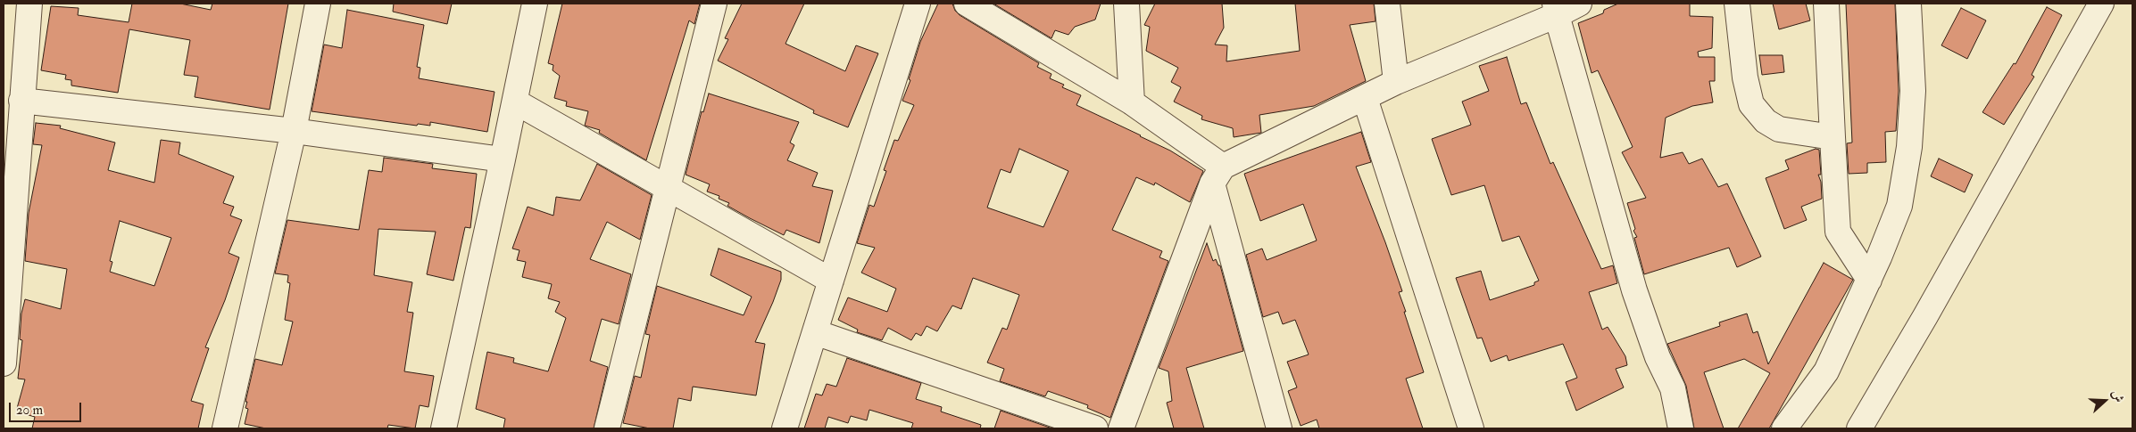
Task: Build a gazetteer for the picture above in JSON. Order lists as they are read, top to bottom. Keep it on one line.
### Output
{"scale_bar":"20 m","north":"right"}
